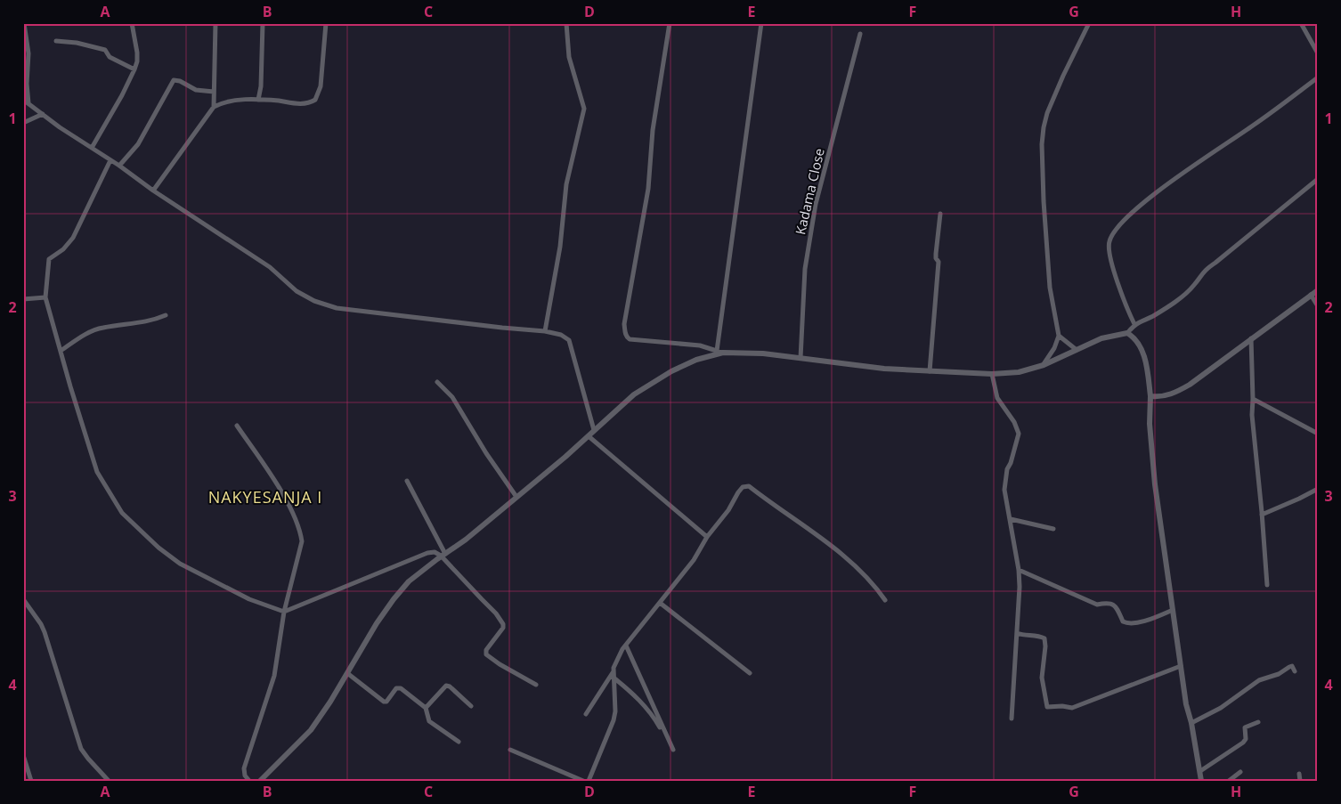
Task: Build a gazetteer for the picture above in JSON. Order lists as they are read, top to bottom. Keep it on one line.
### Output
{"streets":{"street":["Kadama Close"]},"districts":["NAKYESANJA I"],"grid":{"columns":["A","B","C","D","E","F","G","H"],"rows":["1","2","3","4"]}}
